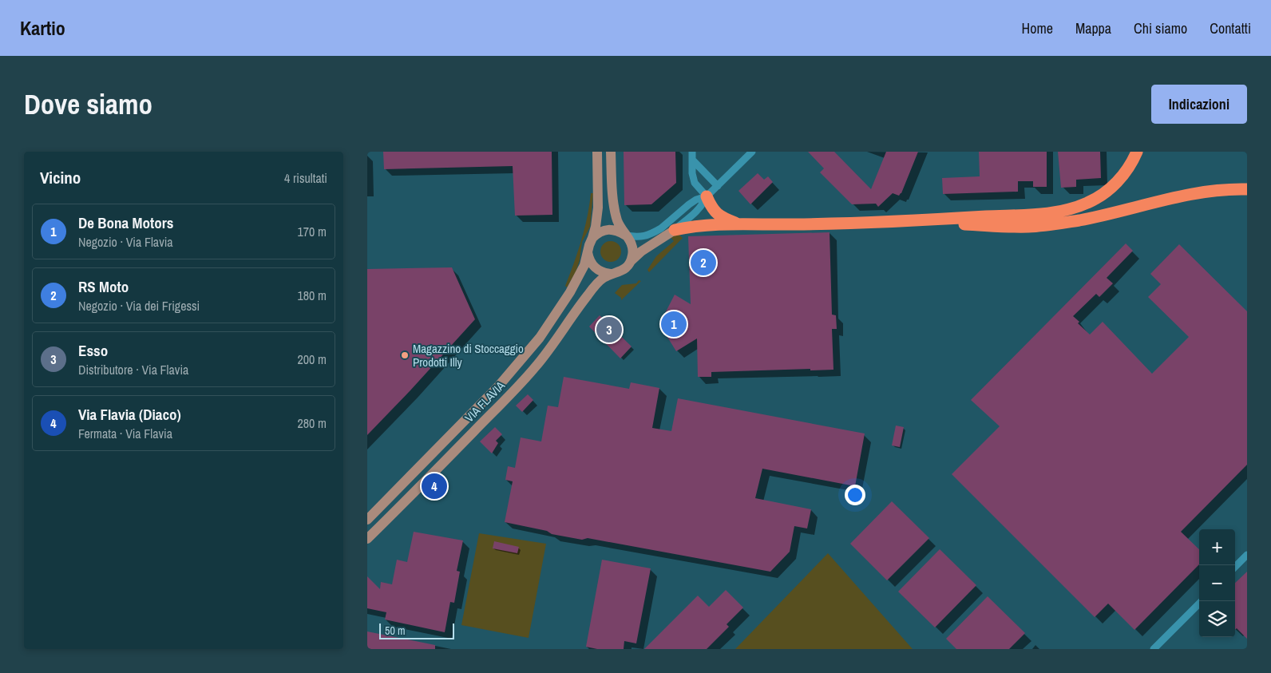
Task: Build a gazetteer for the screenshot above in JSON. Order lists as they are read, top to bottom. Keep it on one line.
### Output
{"streets":{"main road":["VIA FLAVIA"]},"places":["Magazzino di Stoccaggio Prodotti Illy"],"scale_bar":"50 m","page":{"header":"Kartio","nav":["Home","Mappa","Chi siamo","Contatti"],"buttons":"Indicazioni","title":"Dove siamo","heading":["Vicino","4 risultati"],"list":[{"mark":"1","name":"De Bona Motors","note":"Negozio · Via Flavia","value":"170 m"},{"mark":"2","name":"RS Moto","note":"Negozio · Via dei Frigessi","value":"180 m"},{"mark":"3","name":"Esso","note":"Distributore · Via Flavia","value":"200 m"},{"mark":"4","name":"Via Flavia (Diaco)","note":"Fermata · Via Flavia","value":"280 m"}],"pins":["2","1","3","4"],"map_buttons":["+","−"],"scale":"50 m"}}
